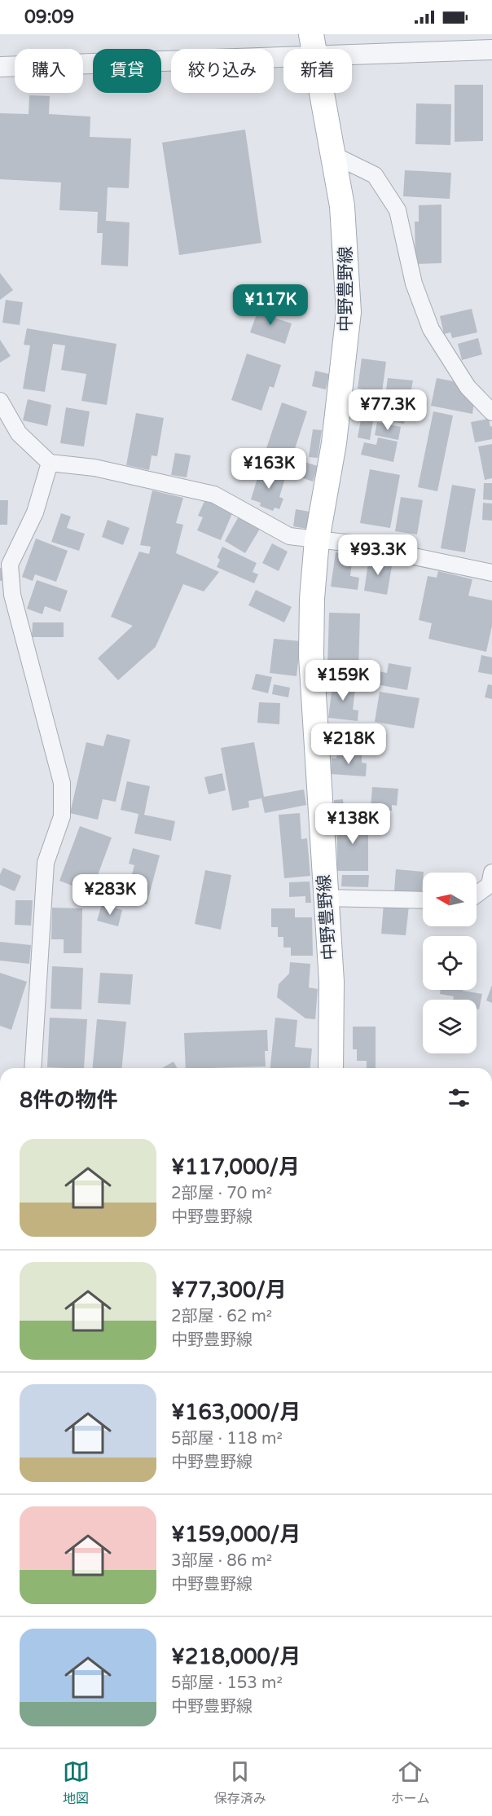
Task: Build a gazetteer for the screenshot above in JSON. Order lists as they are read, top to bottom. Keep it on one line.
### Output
{"streets":{"main road":["中野豊野線"]},"north":"left","page":{"status":"09:09","chip":["購入","賃貸","絞り込み","新着"],"price":["¥117K","¥77.3K","¥163K","¥93.3K","¥159K","¥218K","¥138K","¥283K"],"heading":"8件の物件","list":[{"name":"¥117,000/月","note":"2部屋 · 70 m² · 中野豊野線"},{"name":"¥77,300/月","note":"2部屋 · 62 m² · 中野豊野線"},{"name":"¥163,000/月","note":"5部屋 · 118 m² · 中野豊野線"},{"name":"¥159,000/月","note":"3部屋 · 86 m² · 中野豊野線"},{"name":"¥218,000/月","note":"5部屋 · 153 m² · 中野豊野線"}],"tabs":["地図","保存済み","ホーム"]}}
